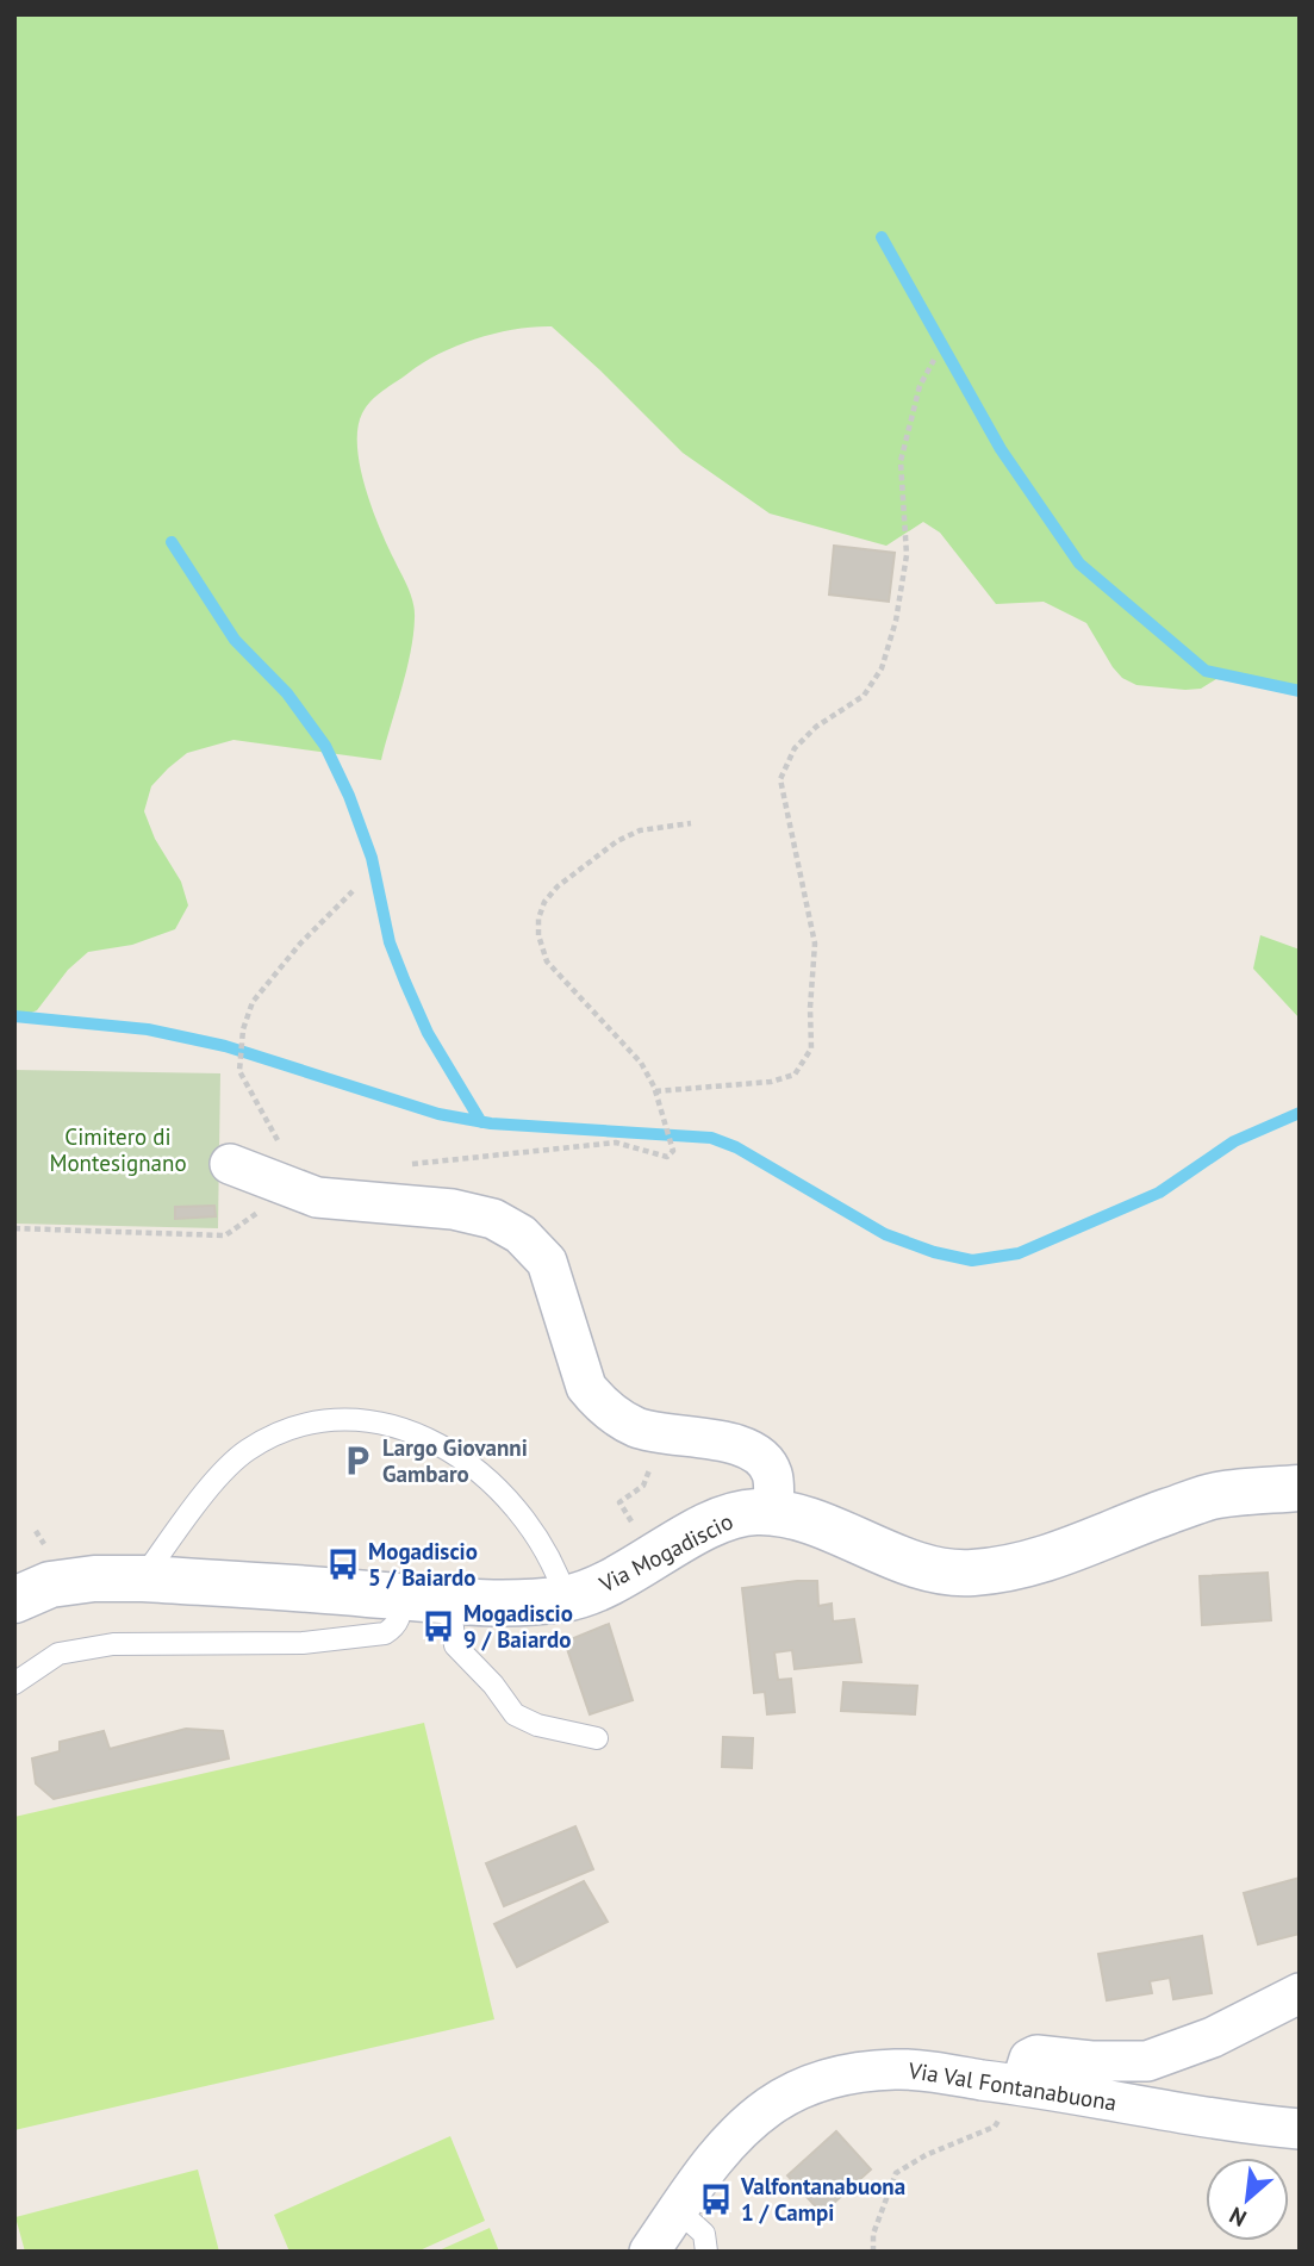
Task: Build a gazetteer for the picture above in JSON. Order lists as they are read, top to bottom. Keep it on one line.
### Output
{"streets":{"street":["Via Mogadiscio","Via Val Fontanabuona"]},"parks":["Cimitero di Montesignano"],"places":{"parking":["Largo Giovanni Gambaro"],"bus stop":["Mogadiscio 5 / Baiardo","Mogadiscio 9 / Baiardo","Valfontanabuona 1 / Campi"]},"north":"bottom left"}
